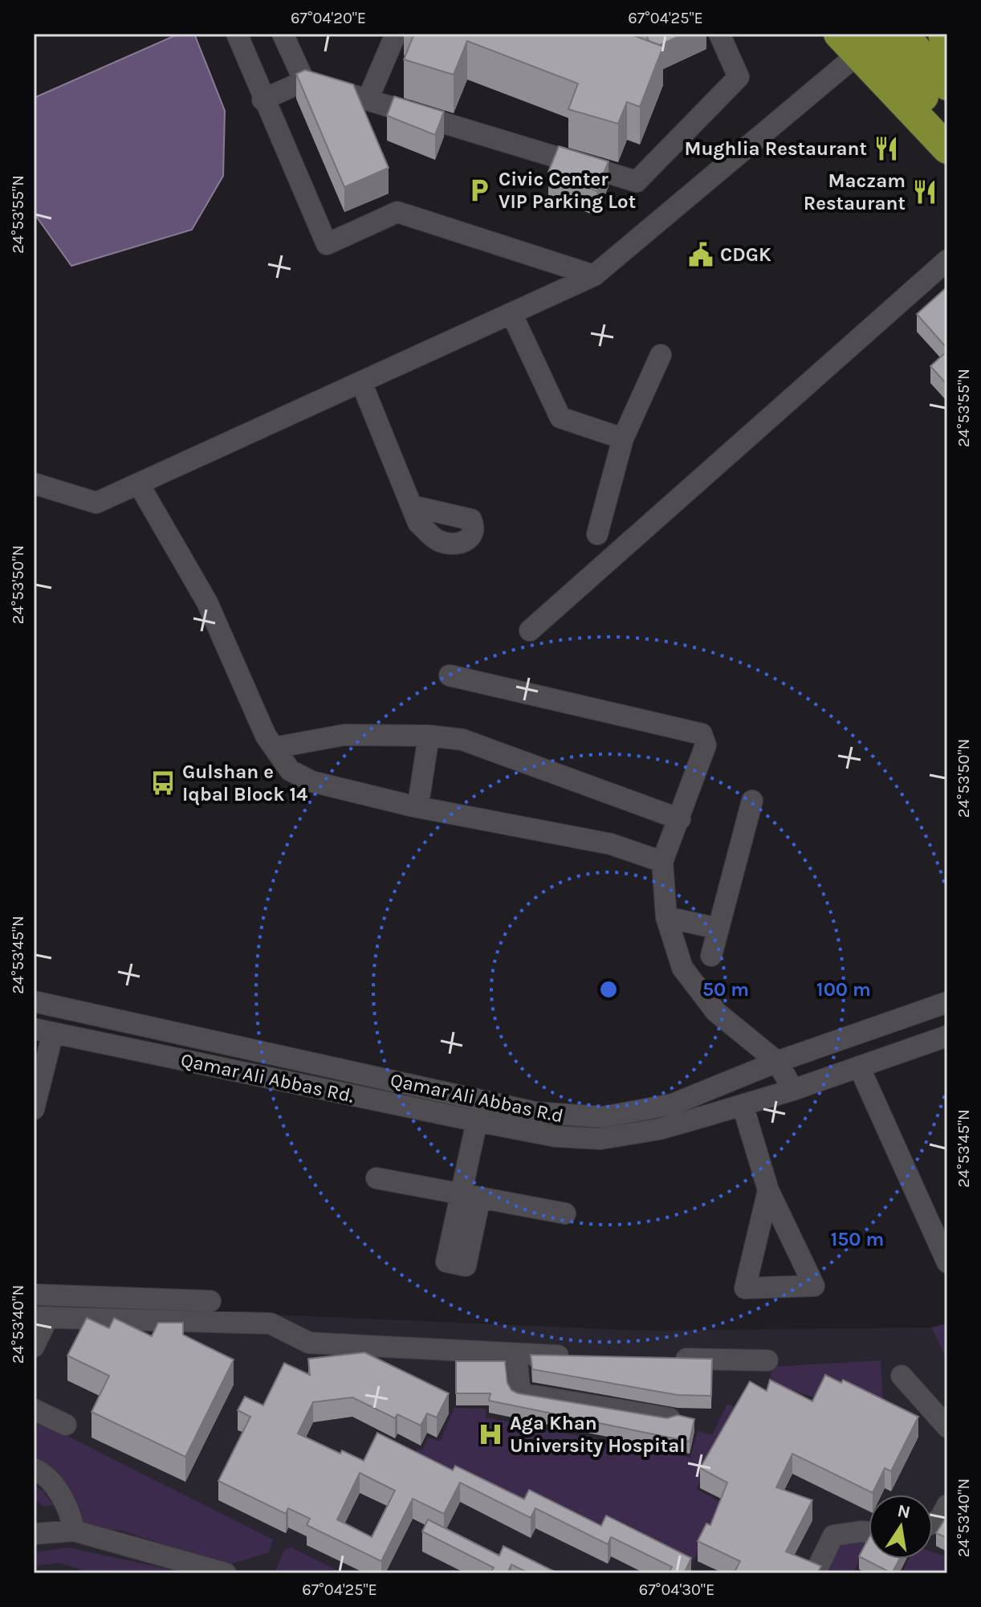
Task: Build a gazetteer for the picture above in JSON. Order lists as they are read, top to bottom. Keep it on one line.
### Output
{"streets":{"street":["Qamar Ali Abbas Rd.","Qamar Ali Abbas R.d"]},"places":{"restaurant":["Mughlia Restaurant","Maczam Restaurant"],"parking":["Civic Center VIP Parking Lot"],"public building":["CDGK"],"bus stop":["Gulshan e Iqbal Block 14"],"hospital":["Aga Khan University Hospital"]},"north":"top","coordinates":["67°04'20\"E","67°04'25\"E","24°53'55\"N","24°53'50\"N","24°53'45\"N","24°53'40\"N","67°04'30\"E"],"rings":["50 m","100 m","150 m"]}
